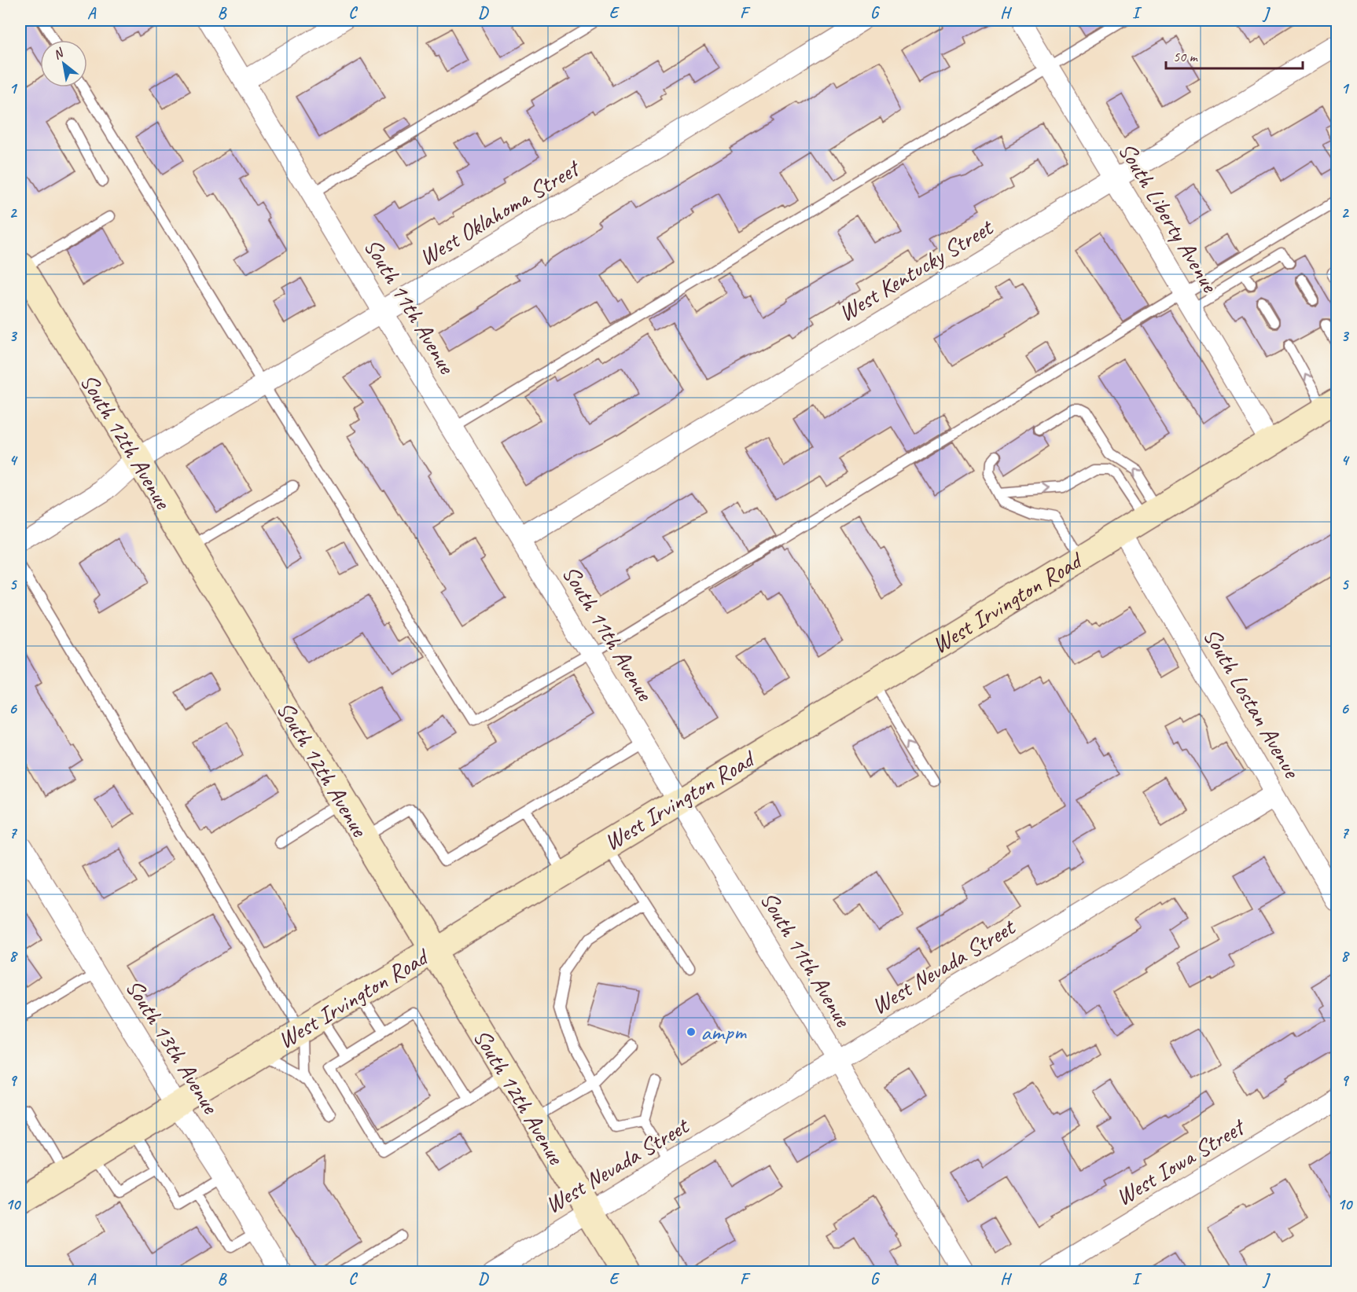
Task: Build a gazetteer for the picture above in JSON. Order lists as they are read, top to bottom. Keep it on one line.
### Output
{"streets":{"main road":["South 12th Avenue","West Irvington Road"],"street":["West Oklahoma Street","South Liberty Avenue","West Kentucky Street","South 11th Avenue","South Lostan Avenue","West Nevada Street","South 13th Avenue","West Iowa Street"]},"crossings":[["West Oklahoma Street","South 11th Avenue"],["West Oklahoma Street","South 12th Avenue"],["South Liberty Avenue","West Kentucky Street"],["South Liberty Avenue","West Irvington Road"],["West Kentucky Street","South 11th Avenue"],["South 11th Avenue","West Irvington Road"],["South 11th Avenue","West Nevada Street"],["South 12th Avenue","West Irvington Road"],["South 12th Avenue","West Nevada Street"],["West Irvington Road","South Lostan Avenue"],["West Irvington Road","South 13th Avenue"],["South Lostan Avenue","West Nevada Street"]],"places":["ampm"],"scale_bar":"50 m","north":"top left","grid":{"columns":["A","B","C","D","E","F","G","H","I","J"],"rows":["1","2","3","4","5","6","7","8","9","10"]}}
